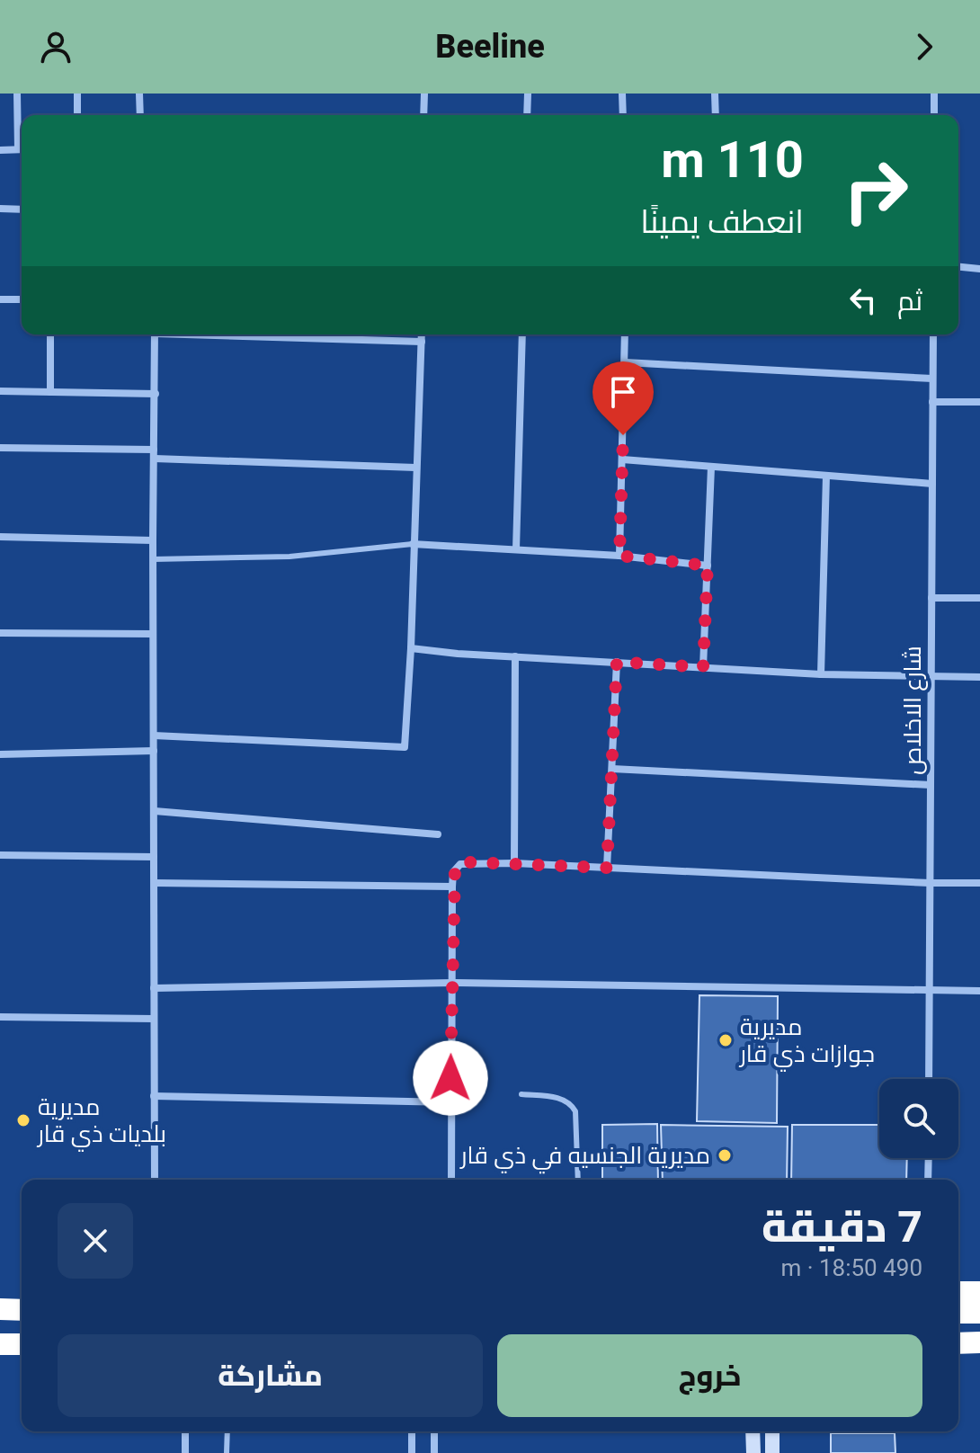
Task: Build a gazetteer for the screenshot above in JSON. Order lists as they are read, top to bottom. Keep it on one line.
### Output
{"streets":{"street":["شارع الاخلاص"]},"places":["مديرية جوازات ذي قار","مديرية بلديات ذي قار","مديرية الجنسيه في ذي قار"],"page":{"header":"Beeline","turn":["110 m","انعطف يمينًا"],"then":"ثم","heading":["7 دقيقة","490 m · 18:50"],"buttons":["خروج","مشاركة"]}}
